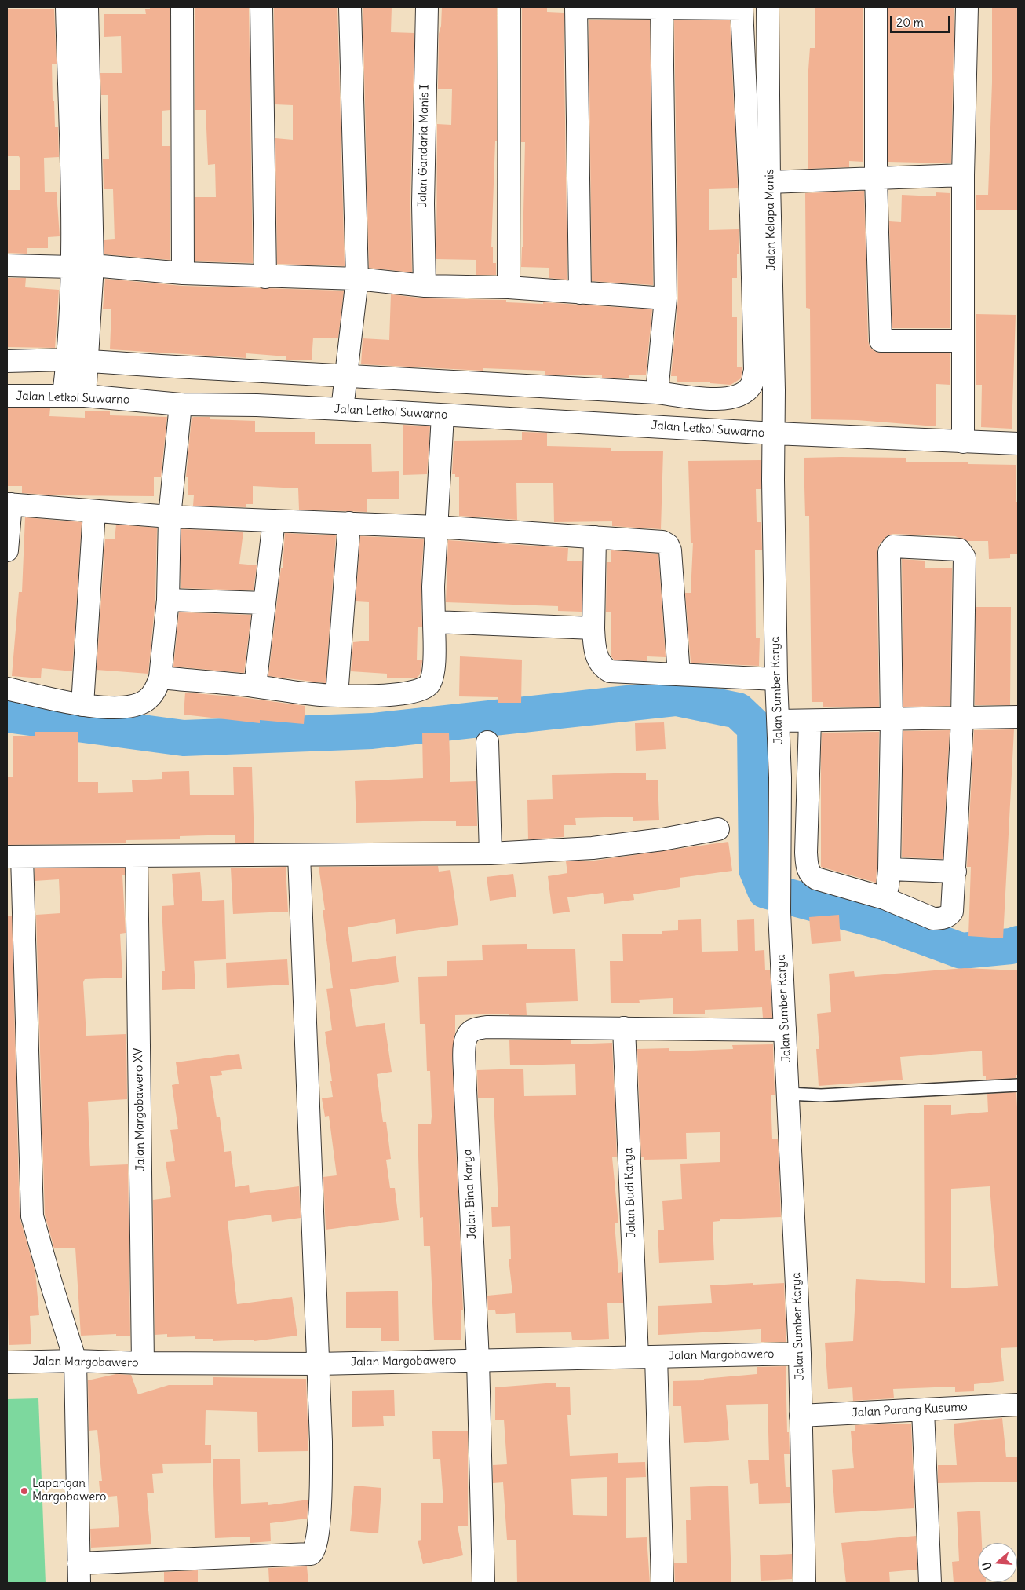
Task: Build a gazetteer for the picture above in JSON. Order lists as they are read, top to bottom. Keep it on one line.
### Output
{"streets":{"street":["Jalan Gandaria Manis I","Jalan Kelapa Manis","Jalan Letkol Suwarno","Jalan Sumber Karya","Jalan Margobawero XV","Jalan Budi Karya","Jalan Bina Karya","Jalan Margobawero","Jalan Parang Kusumo"]},"crossings":[["Jalan Kelapa Manis","Jalan Letkol Suwarno"],["Jalan Kelapa Manis","Jalan Sumber Karya"],["Jalan Letkol Suwarno","Jalan Sumber Karya"],["Jalan Sumber Karya","Jalan Margobawero"],["Jalan Sumber Karya","Jalan Parang Kusumo"],["Jalan Margobawero XV","Jalan Margobawero"],["Jalan Budi Karya","Jalan Bina Karya"],["Jalan Budi Karya","Jalan Margobawero"],["Jalan Bina Karya","Jalan Margobawero"]],"places":["Lapangan Margobawero"],"scale_bar":"20 m","north":"left"}
